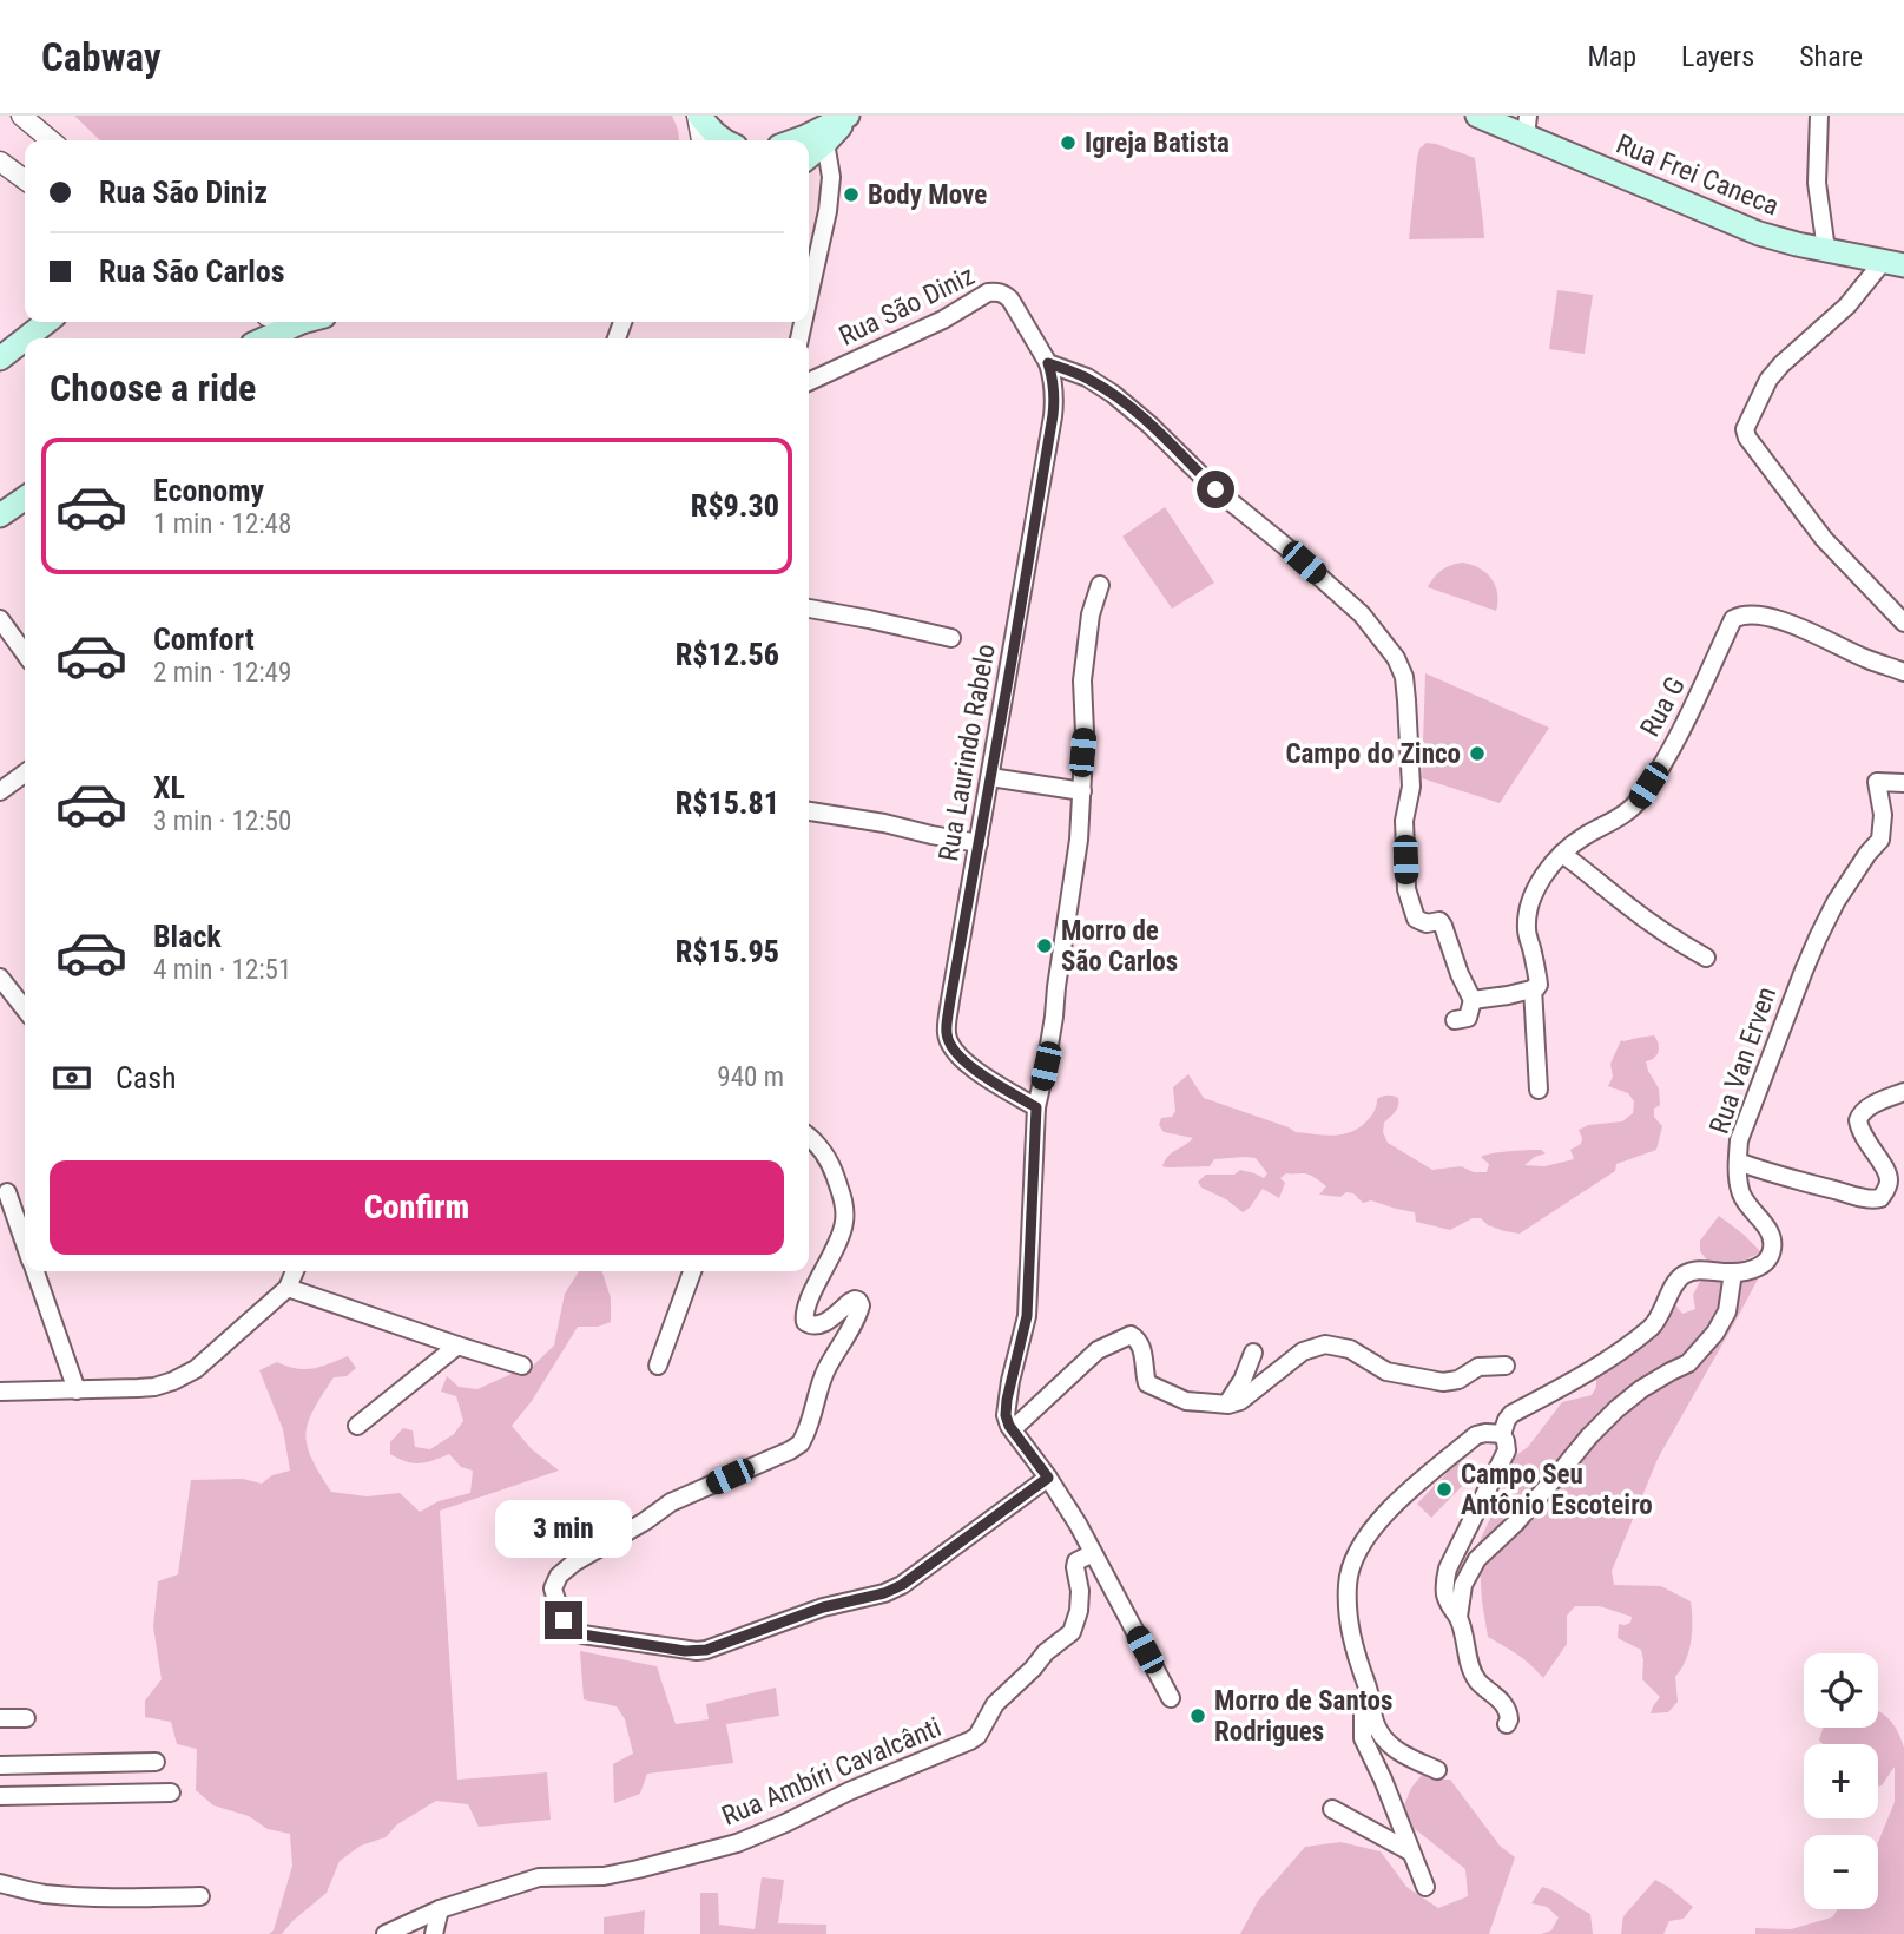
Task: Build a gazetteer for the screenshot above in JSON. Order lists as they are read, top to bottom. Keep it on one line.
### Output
{"streets":{"main road":["Rua Frei Caneca"],"street":["Rua São Diniz","Rua G","Rua Laurindo Rabelo","Rua Van Erven","Rua Ambíri Cavalcânti"]},"crossings":[["Rua São Diniz","Rua Laurindo Rabelo"]],"places":["Igreja Batista","Body Move","Campo do Zinco","Morro de São Carlos","Campo Seu Antônio Escoteiro","Morro de Santos Rodrigues"],"page":{"header":"Cabway","nav":["Map","Layers","Share"],"banner":["Rua São Diniz","Rua São Carlos"],"heading":"Choose a ride","list":[{"name":"Economy","note":"1 min · 12:48","value":"R$9.30"},{"name":"Comfort","note":"2 min · 12:49","value":"R$12.56"},{"name":"XL","note":"3 min · 12:50","value":"R$15.81"},{"name":"Black","note":"4 min · 12:51","value":"R$15.95"}],"pay":["Cash","940 m"],"buttons":"Confirm","bubble":"3 min","map_buttons":["+","−"]}}
